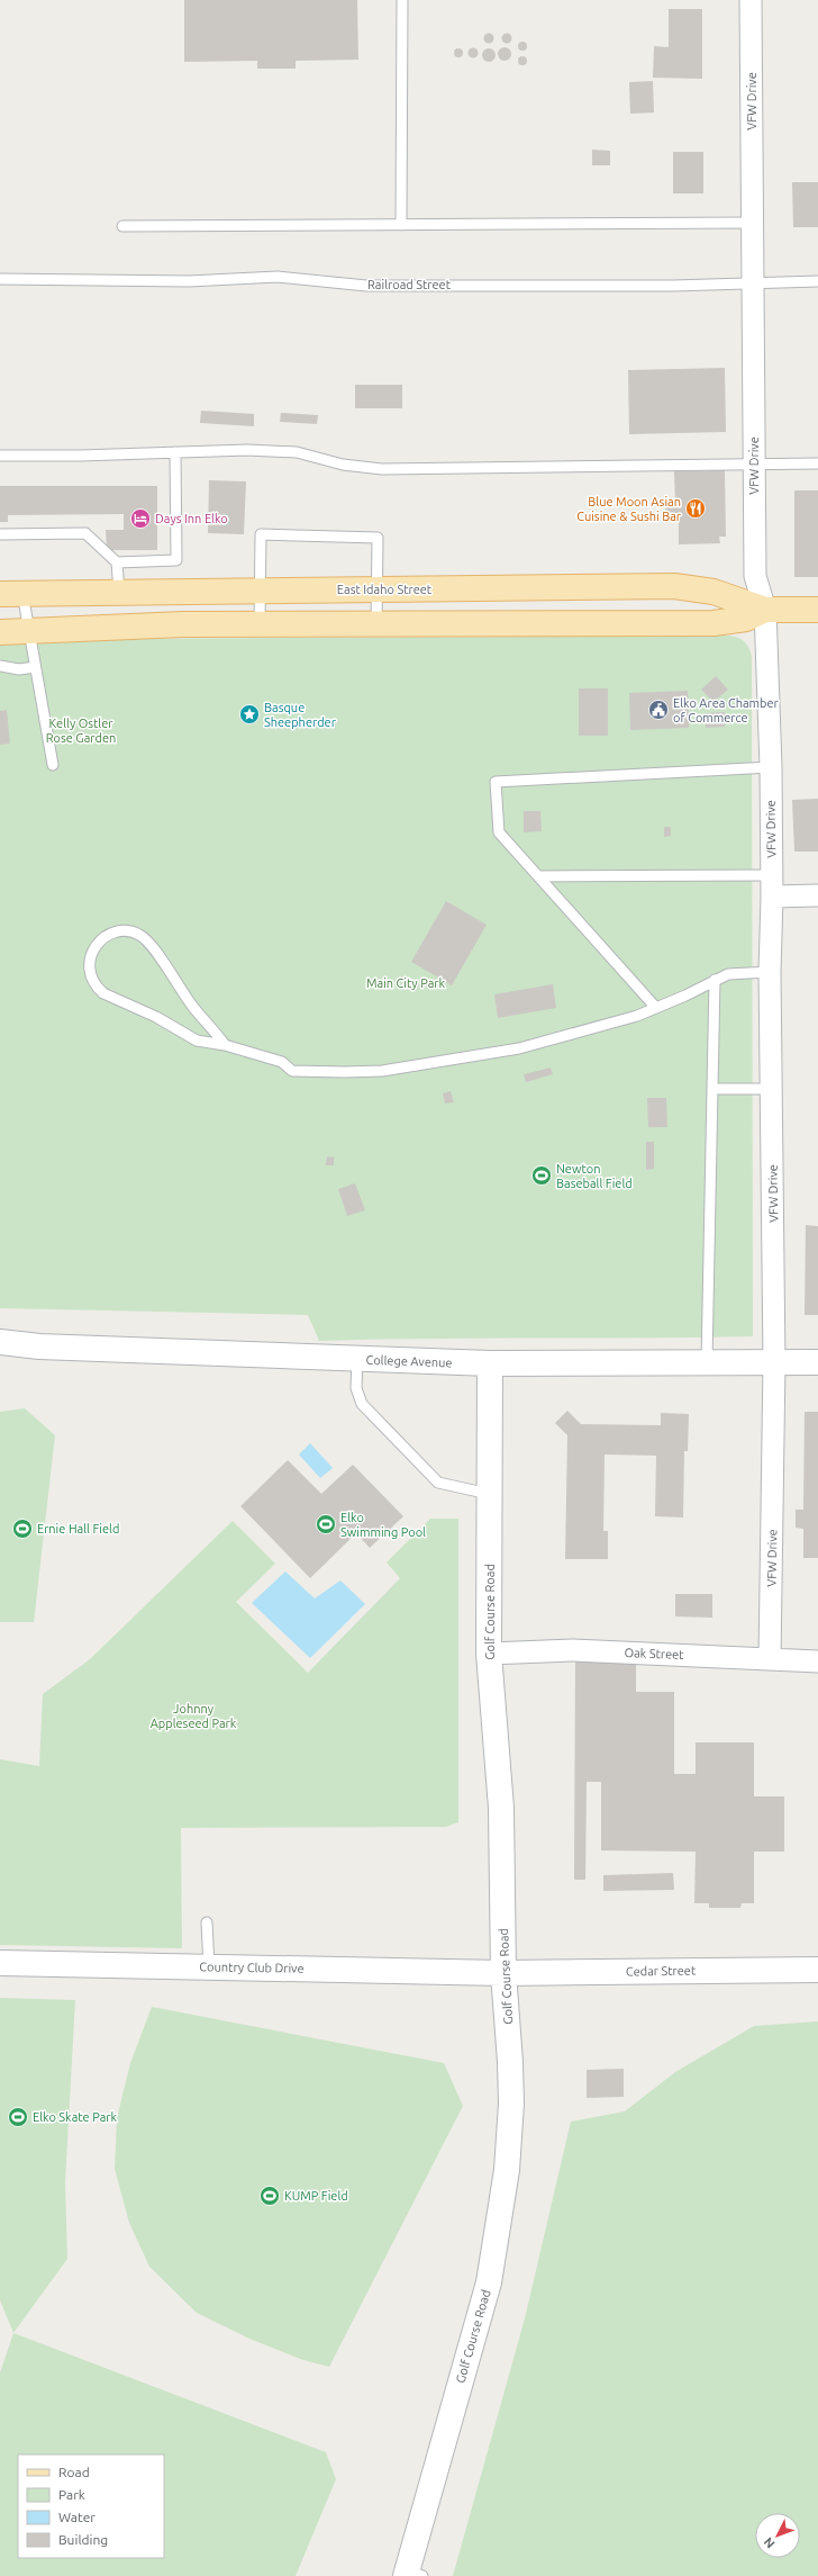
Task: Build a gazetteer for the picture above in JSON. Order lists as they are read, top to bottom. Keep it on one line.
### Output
{"streets":{"main road":["East Idaho Street"],"street":["VFW Drive","College Avenue","Golf Course Road","Oak Street","Country Club Drive","Cedar Street"],"lane":["Railroad Street"]},"crossings":[["VFW Drive","Railroad Street"],["VFW Drive","East Idaho Street"],["VFW Drive","College Avenue"],["VFW Drive","Oak Street"],["College Avenue","Golf Course Road"],["Golf Course Road","Oak Street"],["Golf Course Road","Country Club Drive"],["Golf Course Road","Cedar Street"],["Country Club Drive","Cedar Street"]],"parks":["Kelly Ostler Rose Garden","Main City Park","Johnny Appleseed Park"],"places":{"restaurant":["Blue Moon Asian Cuisine & Sushi Bar"],"hotel":["Days Inn Elko"],"public building":["Elko Area Chamber of Commerce"],"place":["Basque Sheepherder"],"sports":["Newton Baseball Field","Elko Swimming Pool","Ernie Hall Field","Elko Skate Park","KUMP Field"]},"legend":["Road","Park","Water","Building"],"north":"bottom left"}
